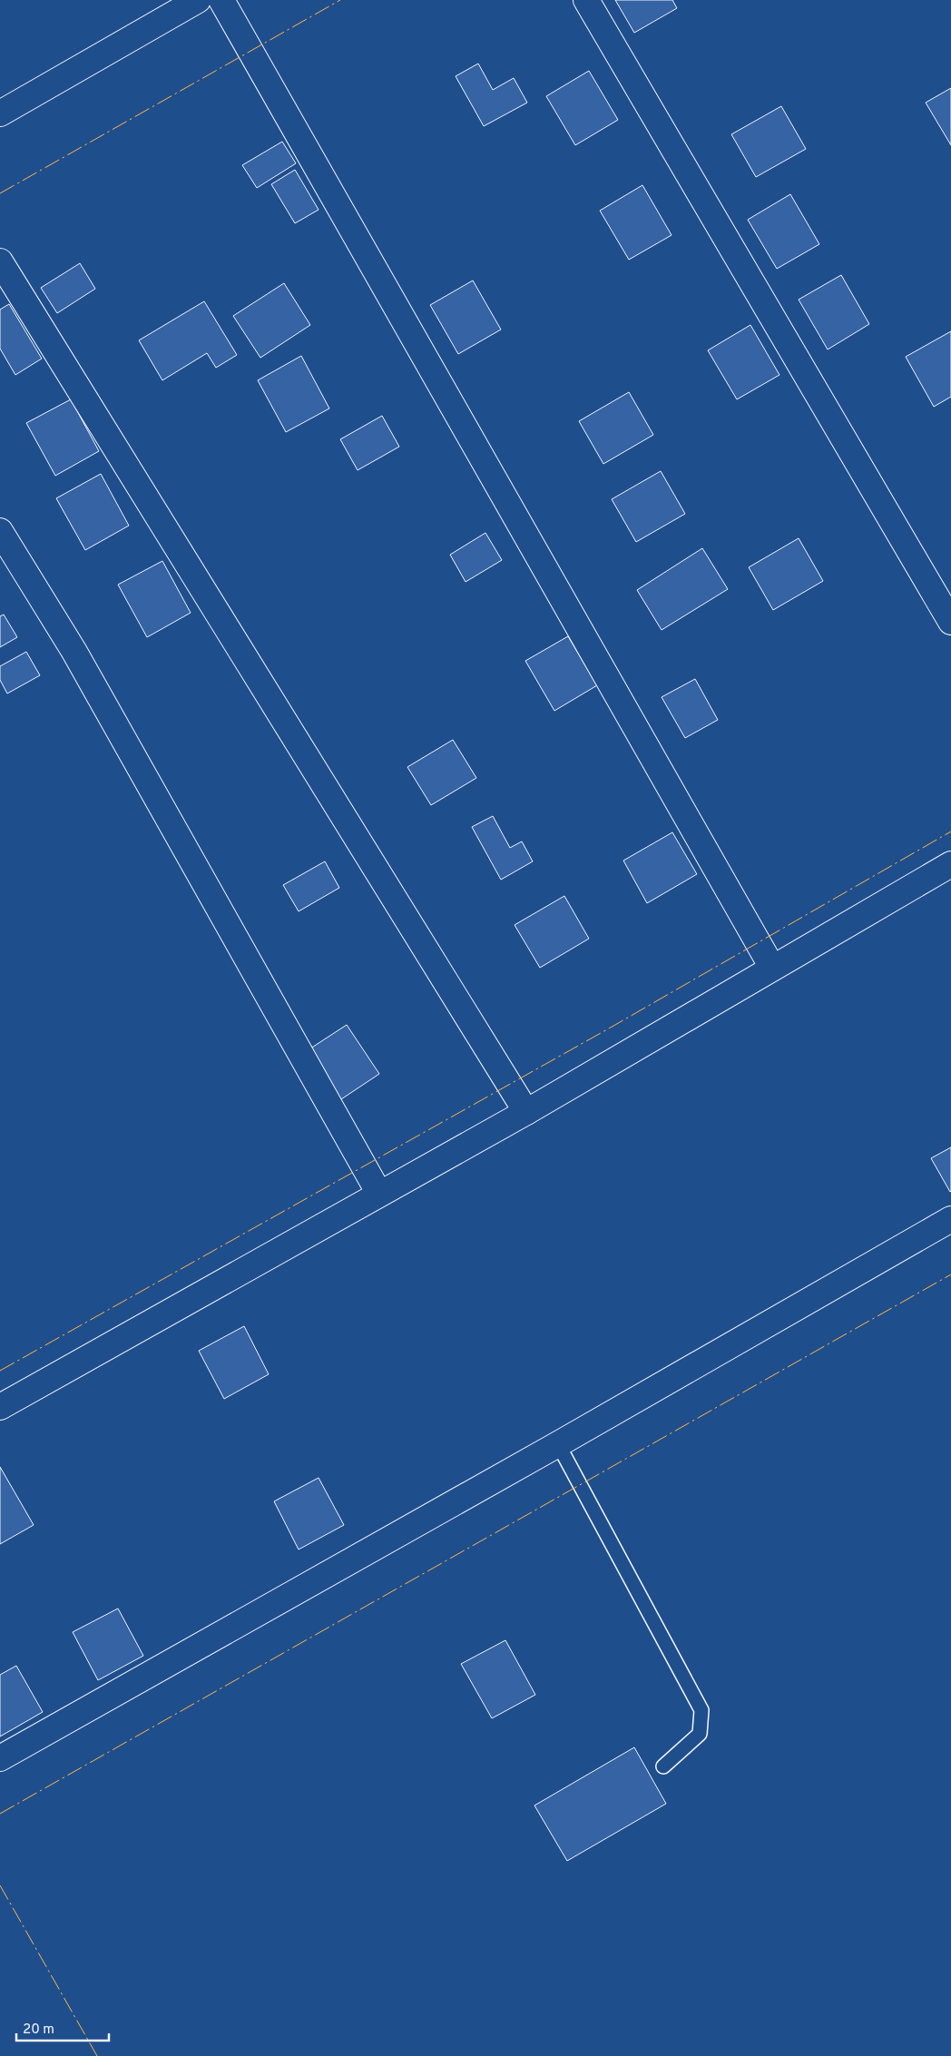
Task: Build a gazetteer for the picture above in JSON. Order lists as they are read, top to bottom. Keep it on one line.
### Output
{"scale_bar":"20 m"}
